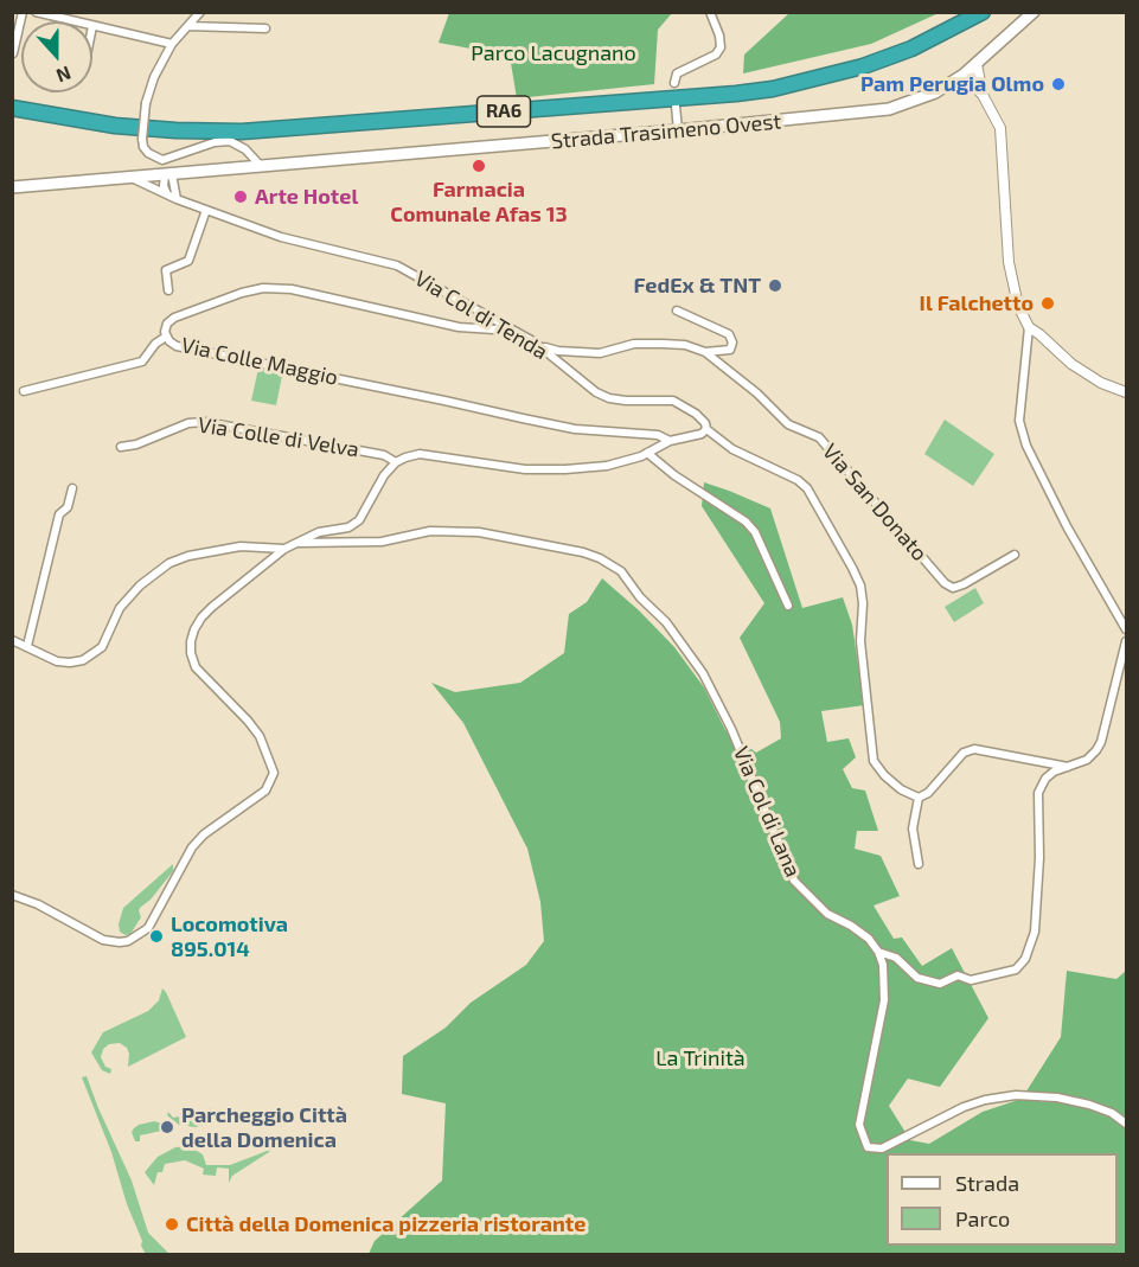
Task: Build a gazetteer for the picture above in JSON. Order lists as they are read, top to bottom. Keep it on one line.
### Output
{"streets":{"highway":["RA6"],"main road":["Strada Trasimeno Ovest"],"street":["Via Col di Tenda","Via Colle Maggio","Via Colle di Velva","Via San Donato","Via Col di Lana"]},"crossings":[["Strada Trasimeno Ovest","Via Col di Tenda"],["Via Col di Tenda","Via Colle Maggio"],["Via Col di Tenda","Via San Donato"]],"parks":["Parco Lacugnano","La Trinità"],"places":["Pam Perugia Olmo","Farmacia Comunale Afas 13","Arte Hotel","FedEx & TNT","Il Falchetto","Locomotiva 895.014","Parcheggio Città della Domenica","Città della Domenica pizzeria ristorante"],"legend":["Strada","Parco"],"north":"bottom"}
